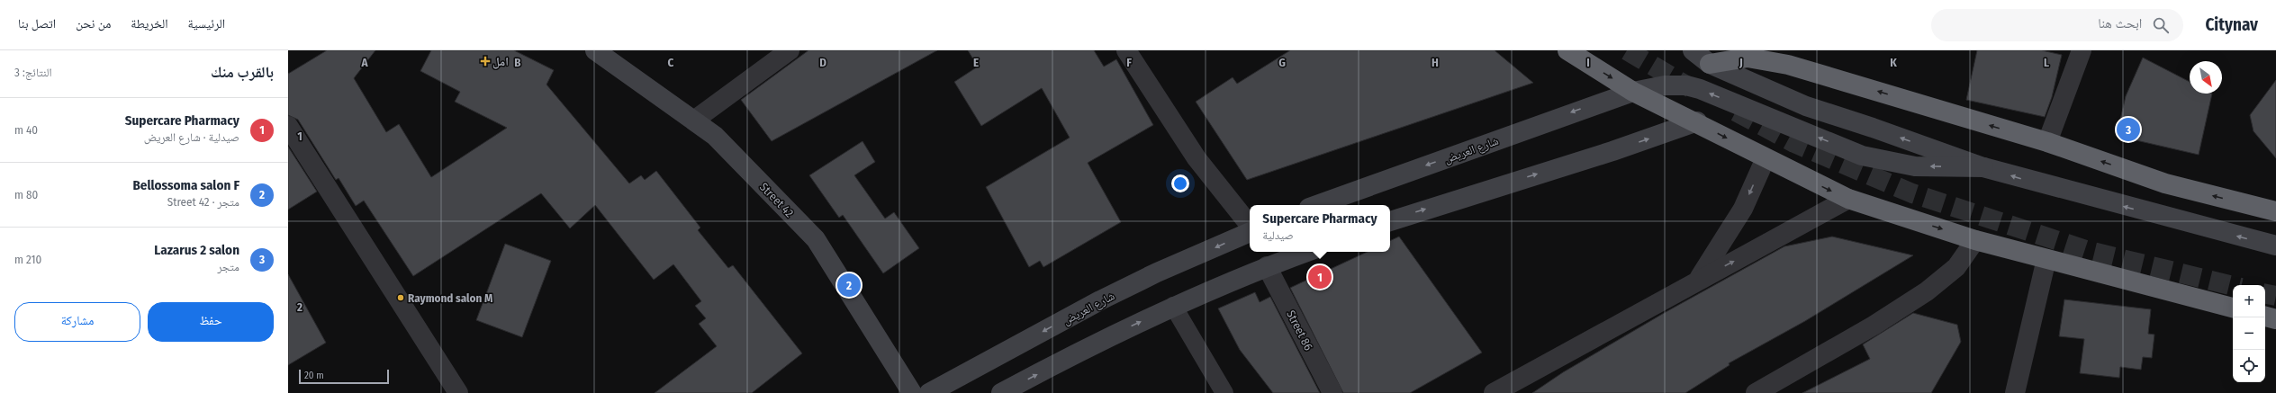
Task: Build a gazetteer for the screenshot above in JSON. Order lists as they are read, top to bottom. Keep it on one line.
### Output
{"streets":{"main road":["شارع العريض","Street 42"],"street":["Street 86"]},"places":{"health":["امل"],"other":["Raymond salon M"]},"scale_bar":"20 m","north":"bottom right","page":{"header":"Citynav","search":"ابحث هنا","nav":["الرئيسية","الخريطة","من نحن","اتصل بنا"],"heading":["بالقرب منك","النتائج: 3"],"list":[{"mark":"1","name":"Supercare Pharmacy","note":"صيدلية · شارع العريض","value":"40 m"},{"mark":"2","name":"Bellossoma salon F","note":"متجر · Street 42","value":"80 m"},{"mark":"3","name":"Lazarus 2 salon","note":"متجر","value":"210 m"}],"pins":["3","1","2"],"popup":["Supercare Pharmacy","صيدلية"],"map_buttons":["+","−"],"buttons":["حفظ","مشاركة"],"scale":"20 m"},"grid":{"columns":["A","B","C","D","E","F","G","H","I","J","K","L"],"rows":["1","2"]}}
